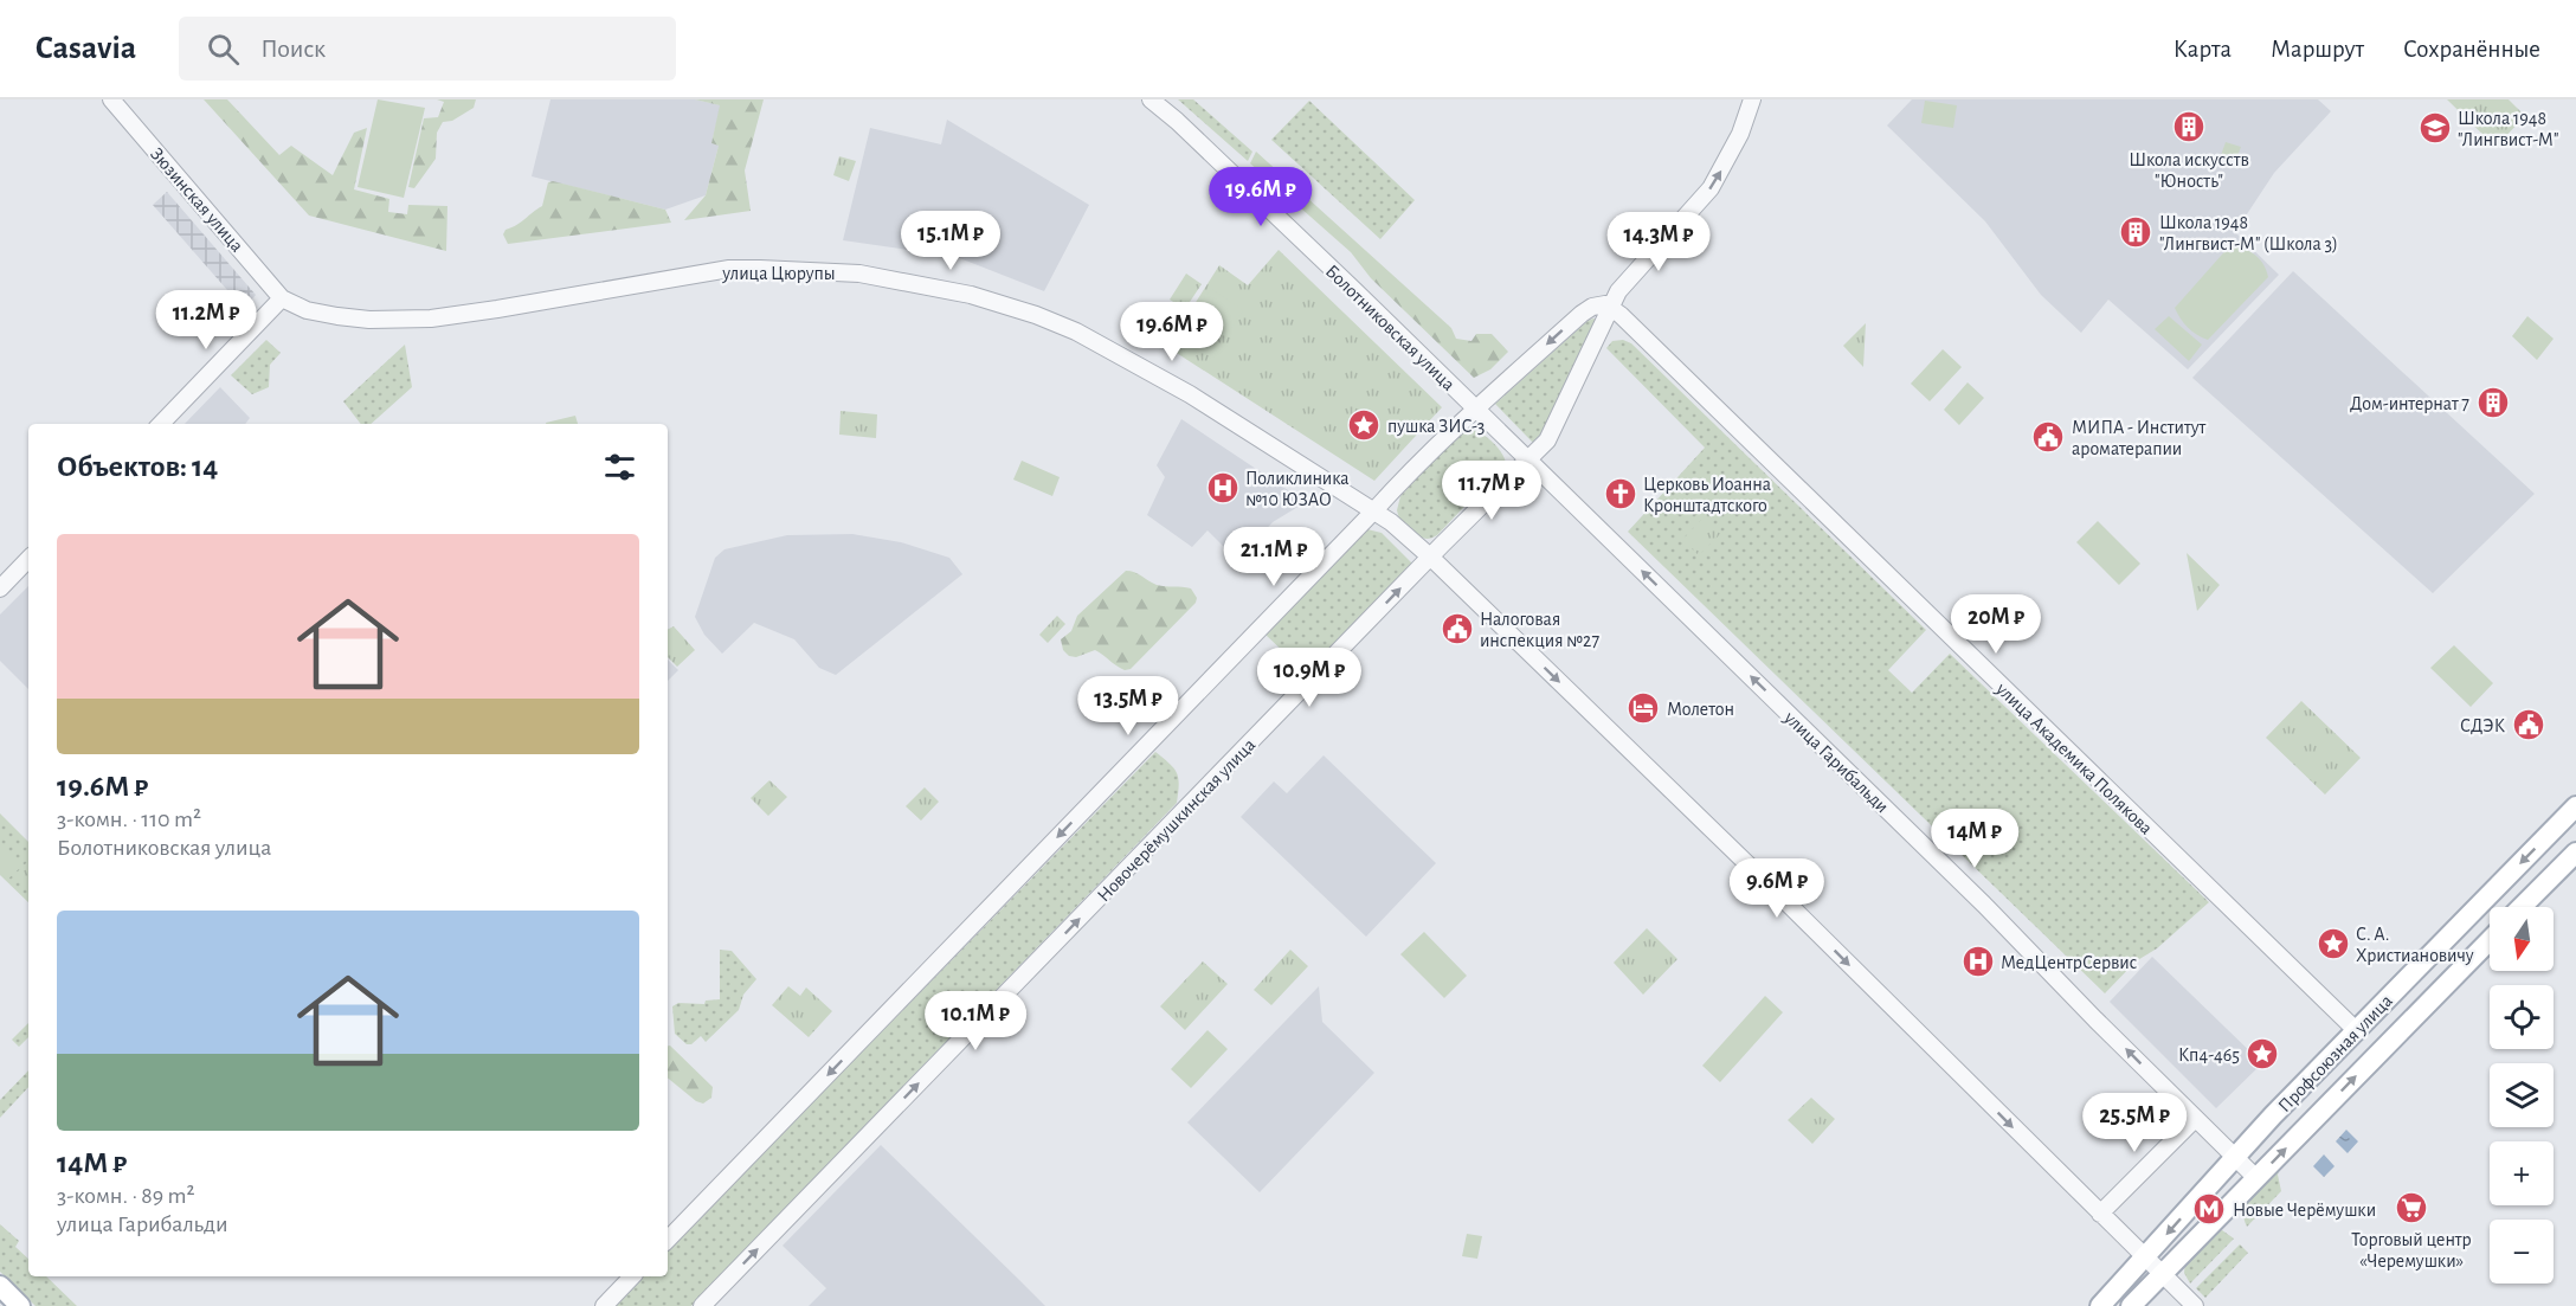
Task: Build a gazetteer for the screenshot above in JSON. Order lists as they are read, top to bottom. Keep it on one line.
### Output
{"streets":{"main road":["Профсоюзная улица"],"street":["Зюзинская улица","улица Цюрупы","Болотниковская улица","улица Академика Полякова","улица Гарибальди","Новочерёмушкинская улица"]},"crossings":[["Зюзинская улица","улица Цюрупы"],["улица Цюрупы","Новочерёмушкинская улица"],["Болотниковская улица","улица Гарибальди"],["улица Академика Полякова","Новочерёмушкинская улица"],["улица Академика Полякова","Профсоюзная улица"],["улица Гарибальди","Новочерёмушкинская улица"],["улица Гарибальди","Профсоюзная улица"]],"places":{"building":["Школа искусств \"Юность\"","Школа 1948 \"Лингвист-М\" (Школа 3)","Дом-интернат 7"],"school or university":["Школа 1948 \"Лингвист-М\""],"place":["пушка ЗИС-3","С. А. Христиановичу","Кп4-465"],"public building":["МИПА - Институт ароматерапии","Налоговая инспекция №27","СДЭК"],"hospital":["Поликлиника №10 ЮЗАО","МедЦентрСервис"],"church":["Церковь Иоанна Кронштадтского"],"hotel":["Молетон"],"supermarket":["Торговый центр «Черемушки»"],"metro station":["Новые Черёмушки"]},"north":"bottom","page":{"header":"Casavia","search":"Поиск","nav":["Карта","Маршрут","Сохранённые"],"price":["19.6M ₽","15.1M ₽","14.3M ₽","11.2M ₽","19.6M ₽","11.7M ₽","21.1M ₽","20M ₽","10.9M ₽","13.5M ₽","14M ₽","9.6M ₽","10.1M ₽","25.5M ₽"],"heading":"Объектов: 14","list":[{"name":"19.6M ₽","note":"3-комн. · 110 m² · Болотниковская улица"},{"name":"14M ₽","note":"3-комн. · 89 m² · улица Гарибальди"}],"map_buttons":["+","−"]}}
